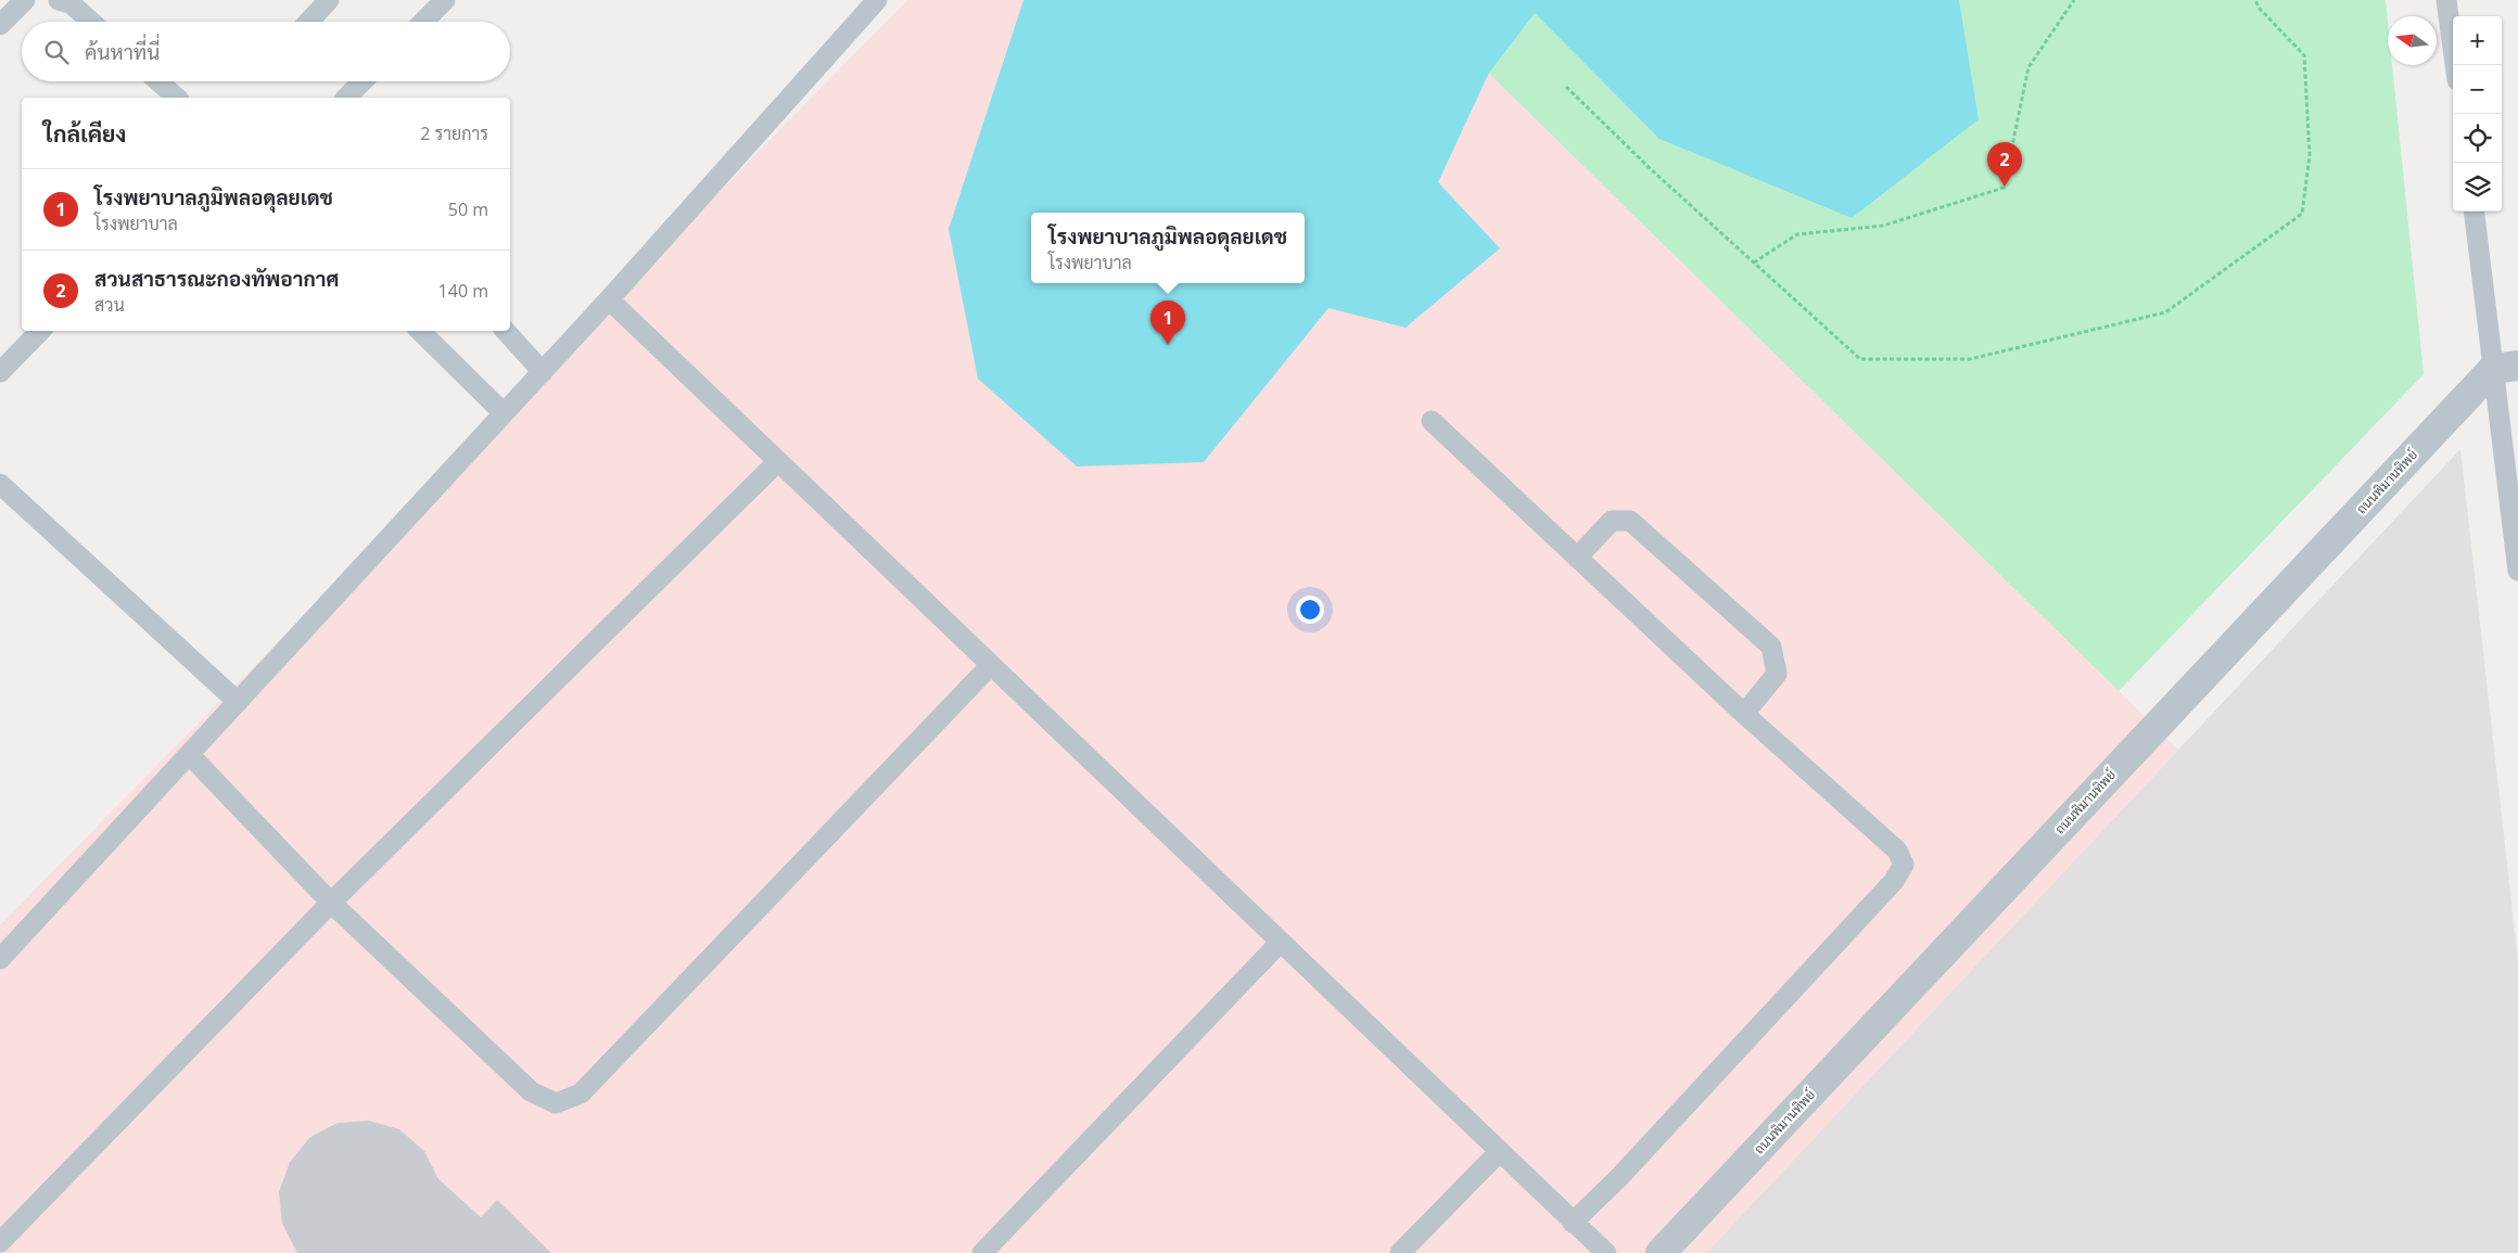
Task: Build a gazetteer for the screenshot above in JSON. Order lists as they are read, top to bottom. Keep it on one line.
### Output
{"streets":{"street":["ถนนพิมานทิพย์"]},"north":"left","page":{"map_buttons":["+","−"],"search":"ค้นหาที่นี่","heading":["ใกล้เคียง","2 รายการ"],"pins":["2","1"],"list":[{"mark":"1","name":"โรงพยาบาลภูมิพลอดุลยเดช","note":"โรงพยาบาล","value":"50 m"},{"mark":"2","name":"สวนสาธารณะกองทัพอากาศ","note":"สวน","value":"140 m"}],"popup":["โรงพยาบาลภูมิพลอดุลยเดช","โรงพยาบาล"]}}
